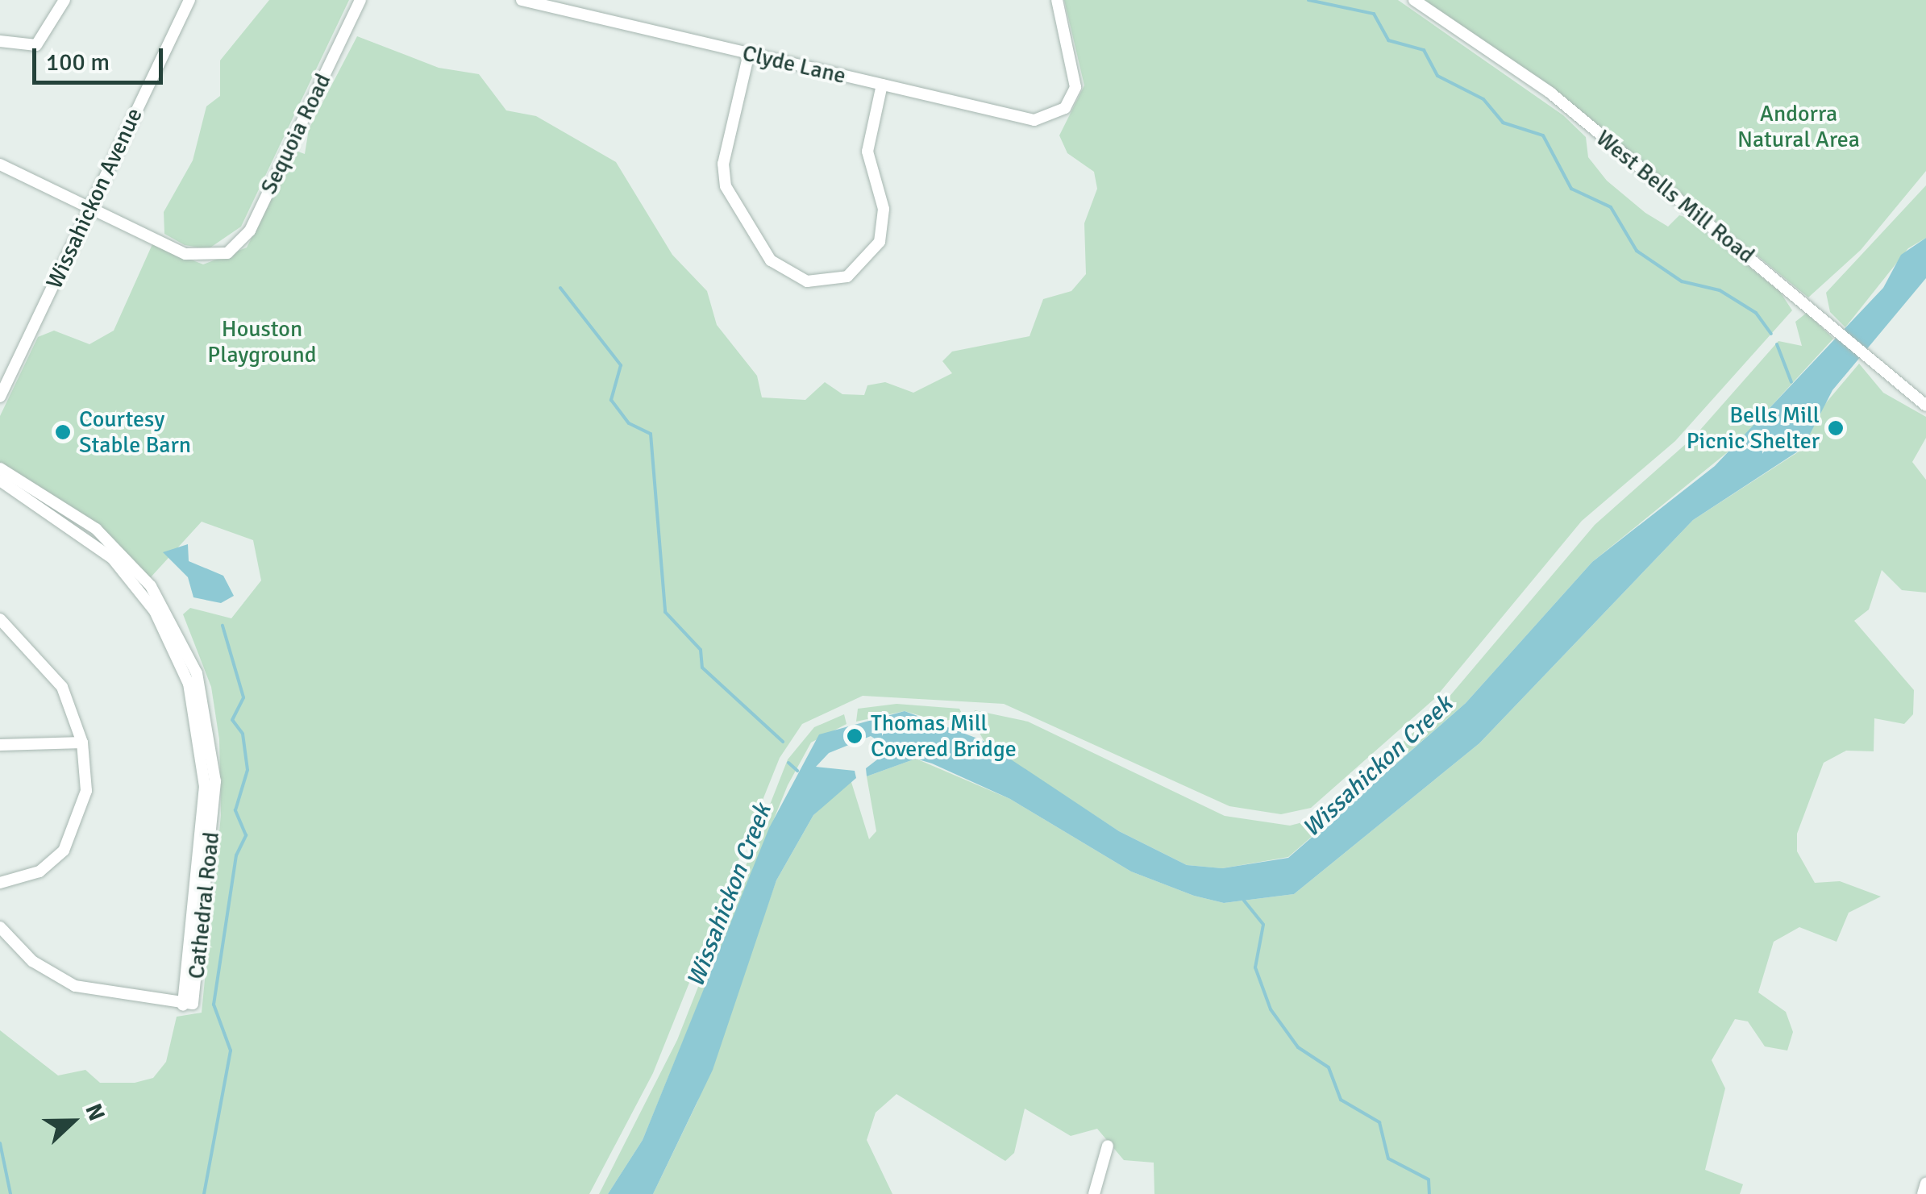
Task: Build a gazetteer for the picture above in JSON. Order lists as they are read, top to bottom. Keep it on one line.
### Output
{"streets":{"street":["Clyde Lane","Sequoia Road","West Bells Mill Road","Wissahickon Avenue","Cathedral Road"]},"crossings":[["Sequoia Road","Wissahickon Avenue"]],"water":["Wissahickon Creek"],"parks":["Andorra Natural Area","Houston Playground"],"places":["Bells Mill Picnic Shelter","Courtesy Stable Barn","Thomas Mill Covered Bridge"],"scale_bar":"100 m","north":"right"}
